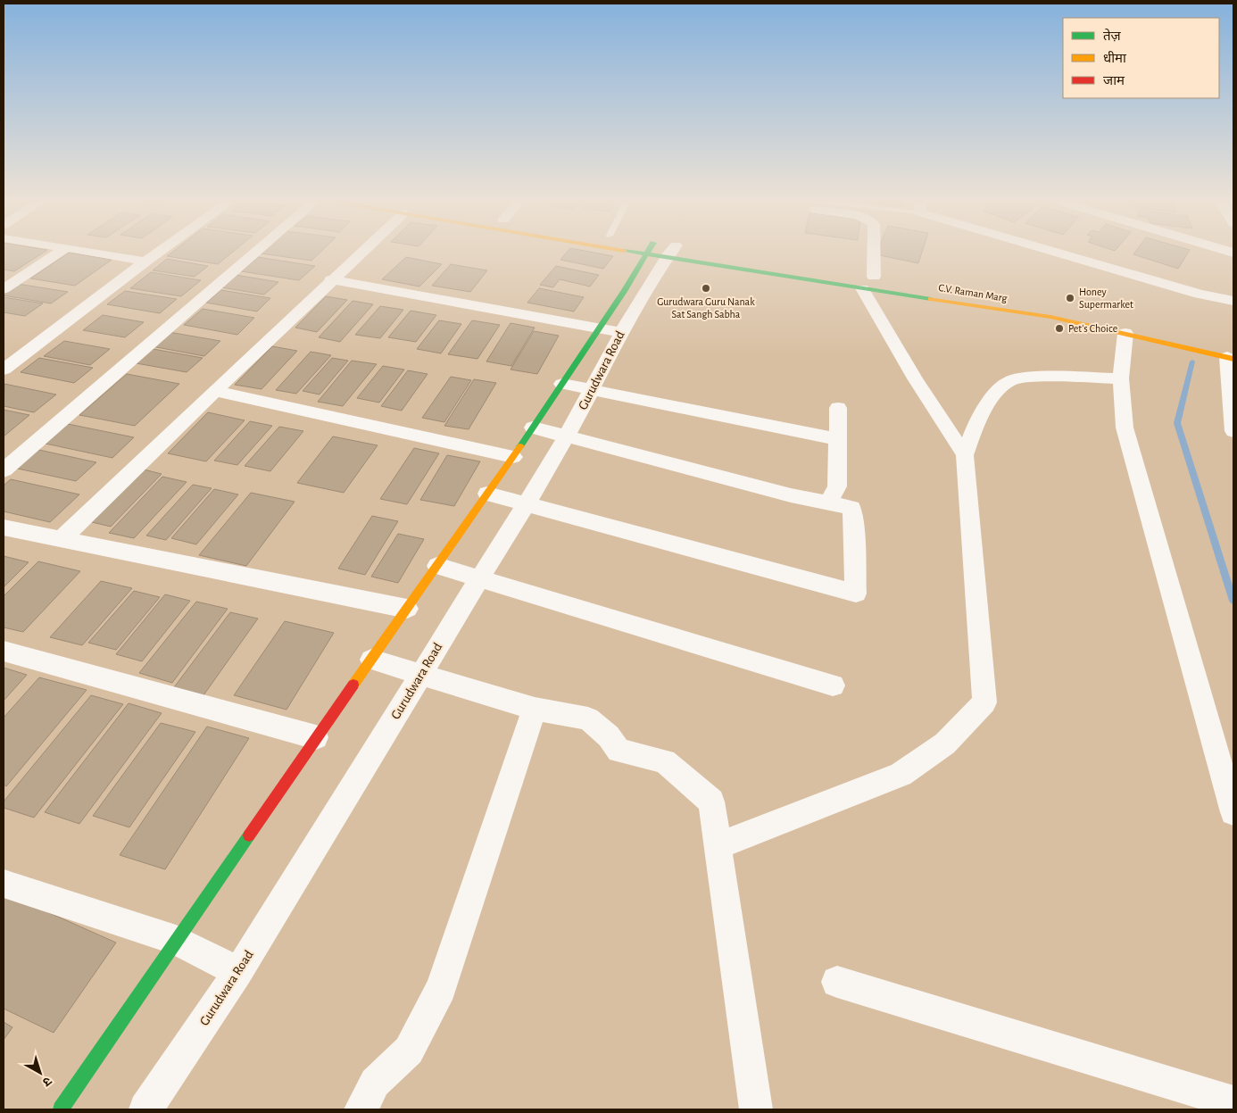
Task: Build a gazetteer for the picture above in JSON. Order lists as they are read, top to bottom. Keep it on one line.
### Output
{"streets":{"main road":["C.V. Raman Marg"],"street":["Gurudwara Road"]},"crossings":[["C.V. Raman Marg","Gurudwara Road"]],"places":["Gurudwara Guru Nanak Sat Sangh Sabha","Honey Supermarket","Pet's Choice"],"legend":["तेज़","धीमा","जाम"],"north":"bottom right"}
